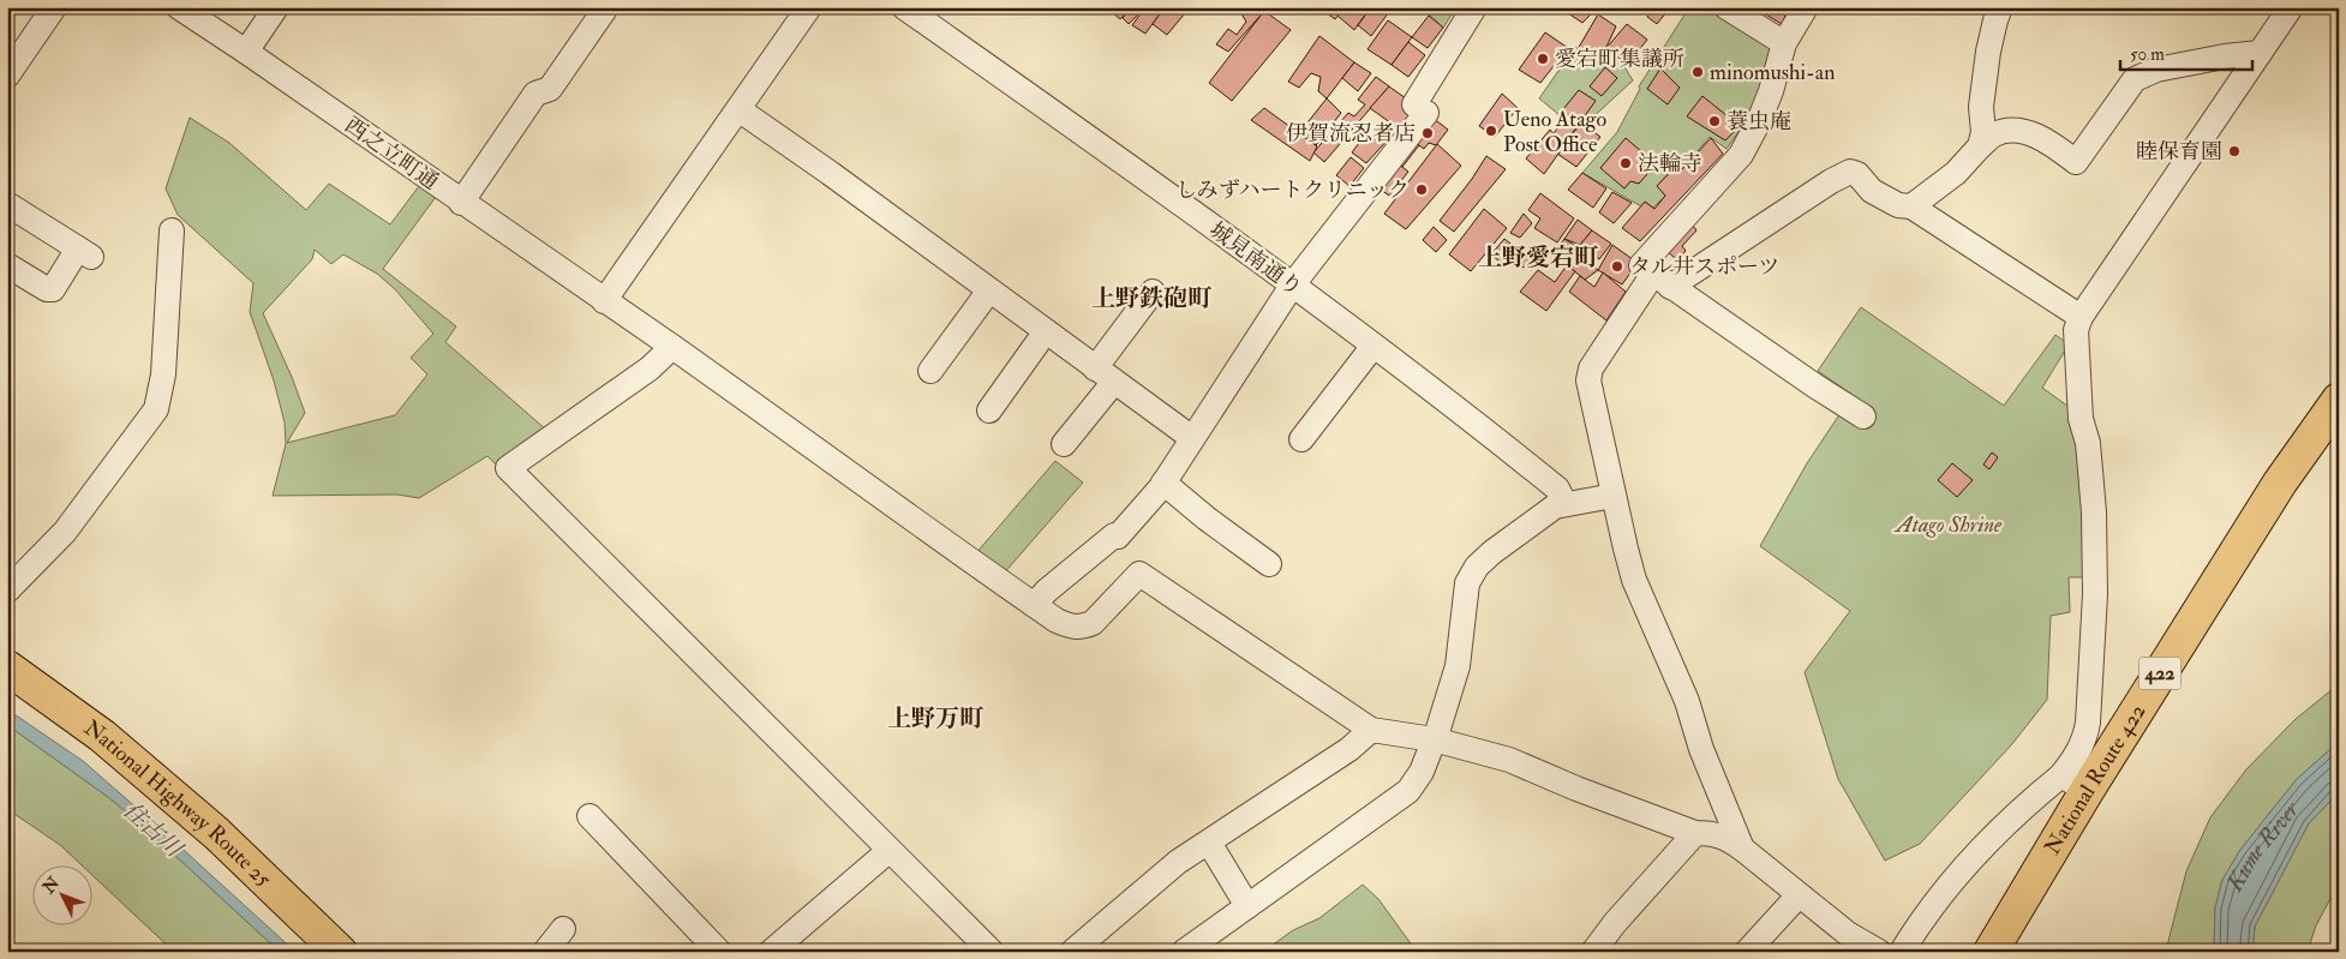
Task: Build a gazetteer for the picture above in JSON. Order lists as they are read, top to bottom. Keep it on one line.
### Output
{"streets":{"highway":["422","National Route 422","National Highway Route 25"],"street":["西之立町通","城見南通り"]},"districts":["上野愛宕町","上野鉄砲町","上野万町"],"water":["住古川","Kume River"],"parks":["Atago Shrine"],"places":["愛宕町集議所","minomushi-an","蓑虫庵","Ueno Atago Post Office","伊賀流忍者店","睦保育園","法輪寺","しみずハートクリニック","タル井スポーツ"],"scale_bar":"50 m","north":"top left"}
